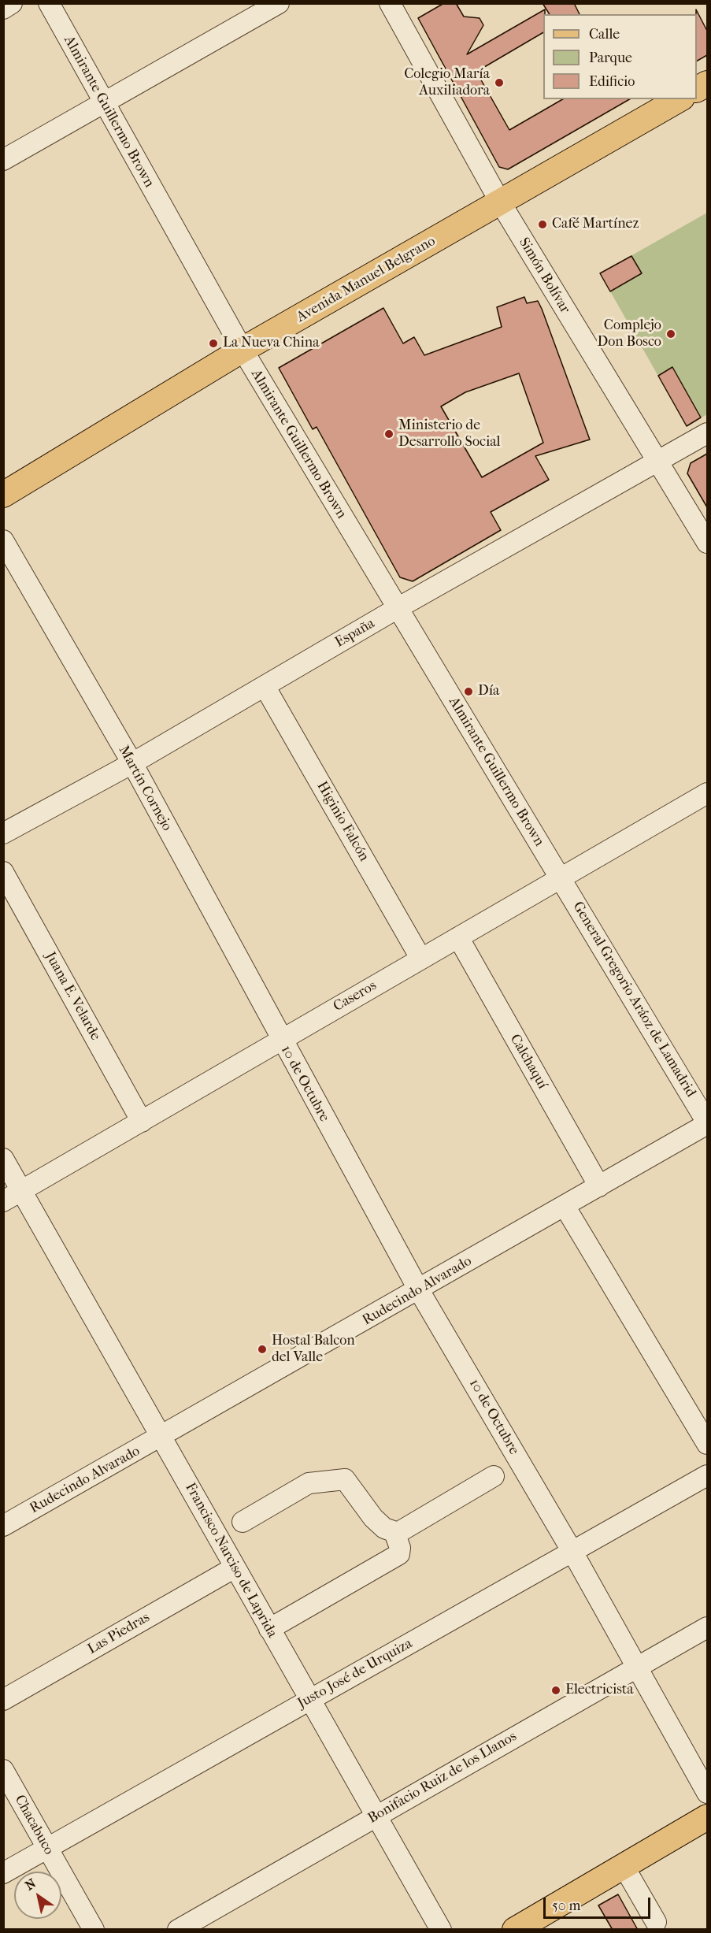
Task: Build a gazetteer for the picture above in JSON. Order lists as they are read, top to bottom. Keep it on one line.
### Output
{"streets":{"main road":["Avenida Manuel Belgrano"],"street":["Almirante Guillermo Brown","Simón Bolívar","España","Martín Cornejo","Higinio Falcón","Juana E. Velarde","Caseros","General Gregorio Aráoz de Lamadrid","Calchaquí","10 de Octubre","Rudecindo Alvarado","Francisco Narciso de Laprida","Las Piedras","Justo José de Urquiza","Bonifacio Ruiz de los Llanos","Chacabuco"]},"crossings":[["Almirante Guillermo Brown","Avenida Manuel Belgrano"],["Almirante Guillermo Brown","España"],["Almirante Guillermo Brown","Caseros"],["Almirante Guillermo Brown","General Gregorio Aráoz de Lamadrid"],["Simón Bolívar","Avenida Manuel Belgrano"],["Simón Bolívar","España"],["España","Martín Cornejo"],["España","Higinio Falcón"],["Martín Cornejo","Caseros"],["Martín Cornejo","10 de Octubre"],["Higinio Falcón","Caseros"],["Juana E. Velarde","Caseros"],["Caseros","General Gregorio Aráoz de Lamadrid"],["Caseros","Calchaquí"],["Caseros","10 de Octubre"],["Caseros","Francisco Narciso de Laprida"],["General Gregorio Aráoz de Lamadrid","Rudecindo Alvarado"],["Calchaquí","Rudecindo Alvarado"],["10 de Octubre","Rudecindo Alvarado"],["10 de Octubre","Justo José de Urquiza"],["10 de Octubre","Bonifacio Ruiz de los Llanos"],["Rudecindo Alvarado","Francisco Narciso de Laprida"],["Francisco Narciso de Laprida","Las Piedras"],["Francisco Narciso de Laprida","Justo José de Urquiza"],["Francisco Narciso de Laprida","Bonifacio Ruiz de los Llanos"],["Justo José de Urquiza","Chacabuco"]],"places":["Colegio María Auxiliadora","Café Martínez","Complejo Don Bosco","La Nueva China","Ministerio de Desarrollo Social","Día","Hostal Balcon del Valle","Electricista"],"legend":["Calle","Parque","Edificio"],"scale_bar":"50 m","north":"top left"}
